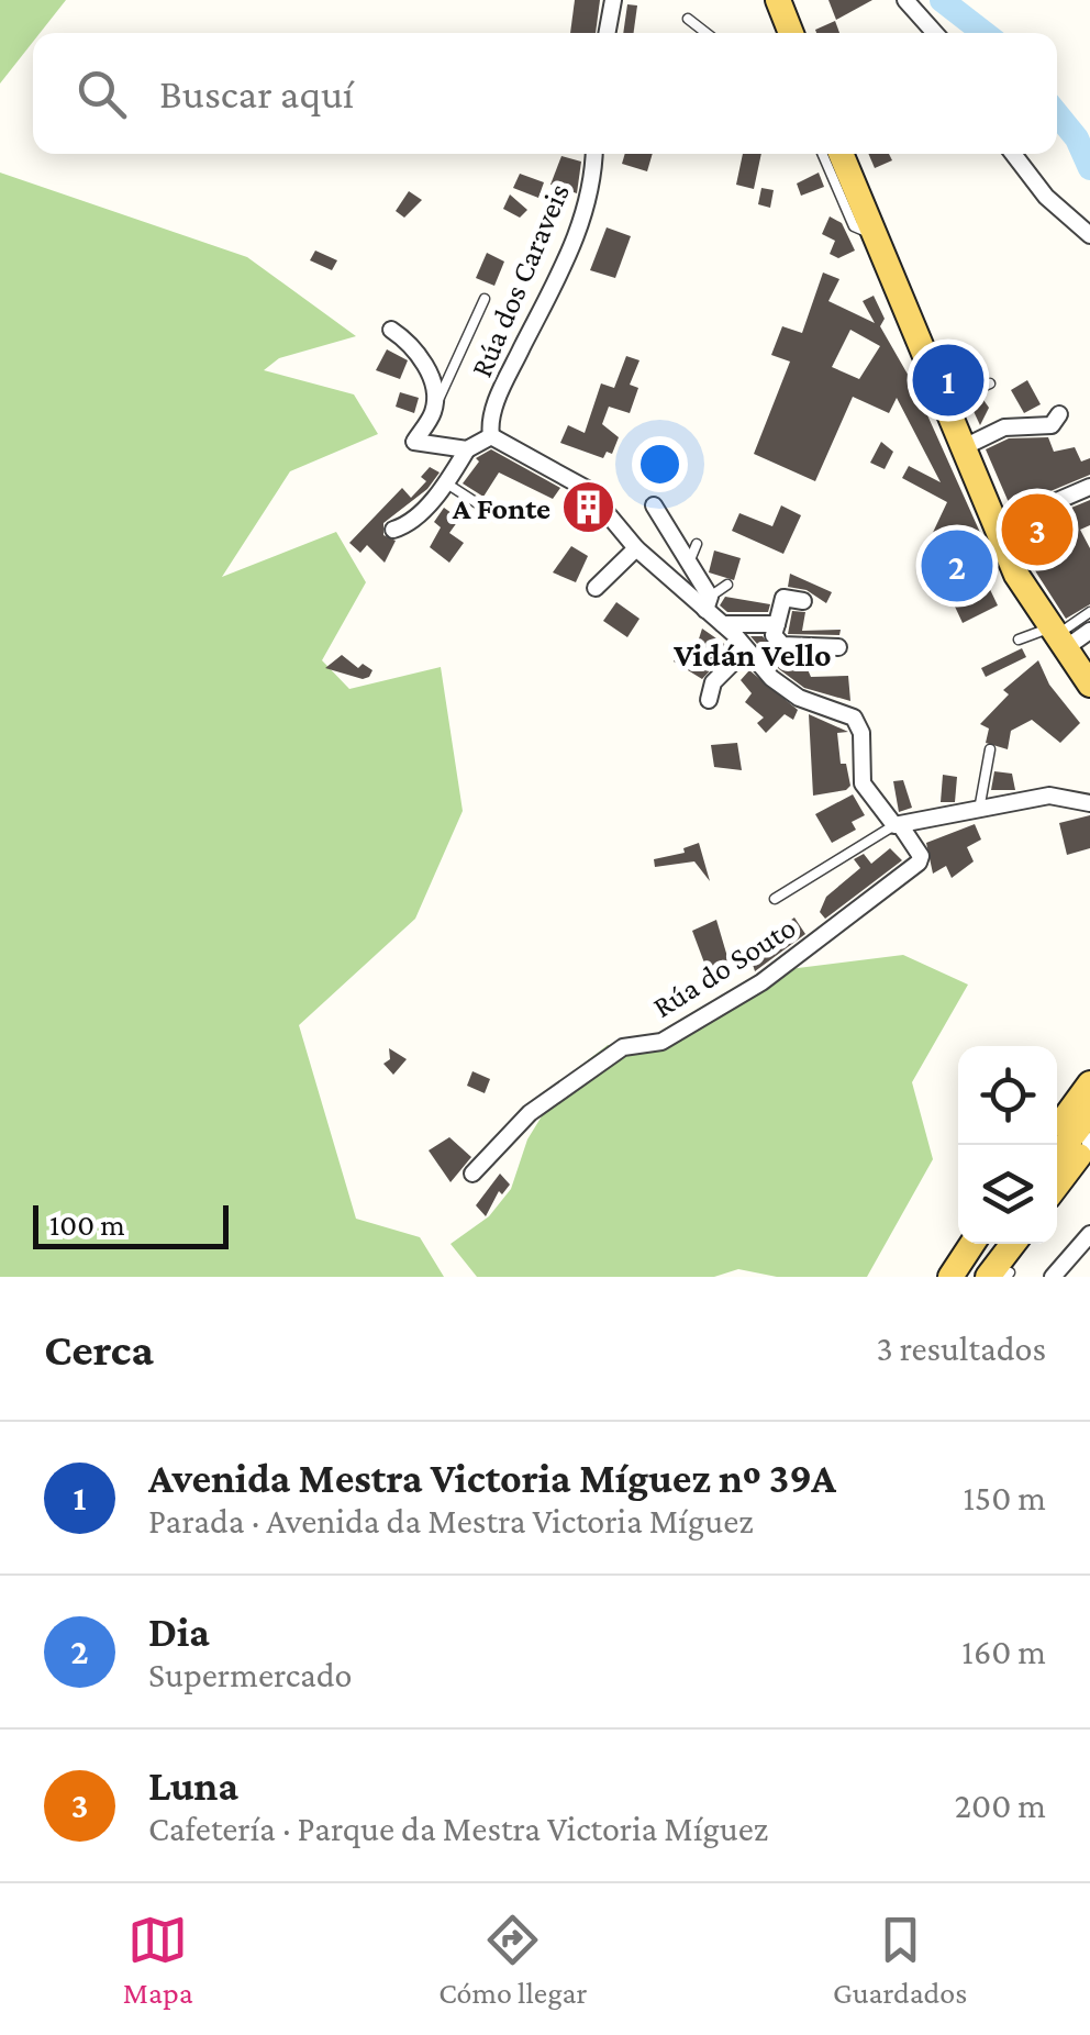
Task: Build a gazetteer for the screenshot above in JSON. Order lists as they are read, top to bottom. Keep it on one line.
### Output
{"streets":{"street":["Rúa dos Caraveis","Rúa do Souto"]},"districts":["Vidán Vello"],"places":{"building":["A Fonte"]},"scale_bar":"100 m","page":{"search":"Buscar aquí","pins":["1","3","2"],"scale":"100 m","heading":["Cerca","3 resultados"],"list":[{"mark":"1","name":"Avenida Mestra Victoria Míguez nº 39A","note":"Parada · Avenida da Mestra Victoria Míguez","value":"150 m"},{"mark":"2","name":"Dia","note":"Supermercado","value":"160 m"},{"mark":"3","name":"Luna","note":"Cafetería · Parque da Mestra Victoria Míguez","value":"200 m"}],"nav":["Mapa","Cómo llegar","Guardados"]}}
